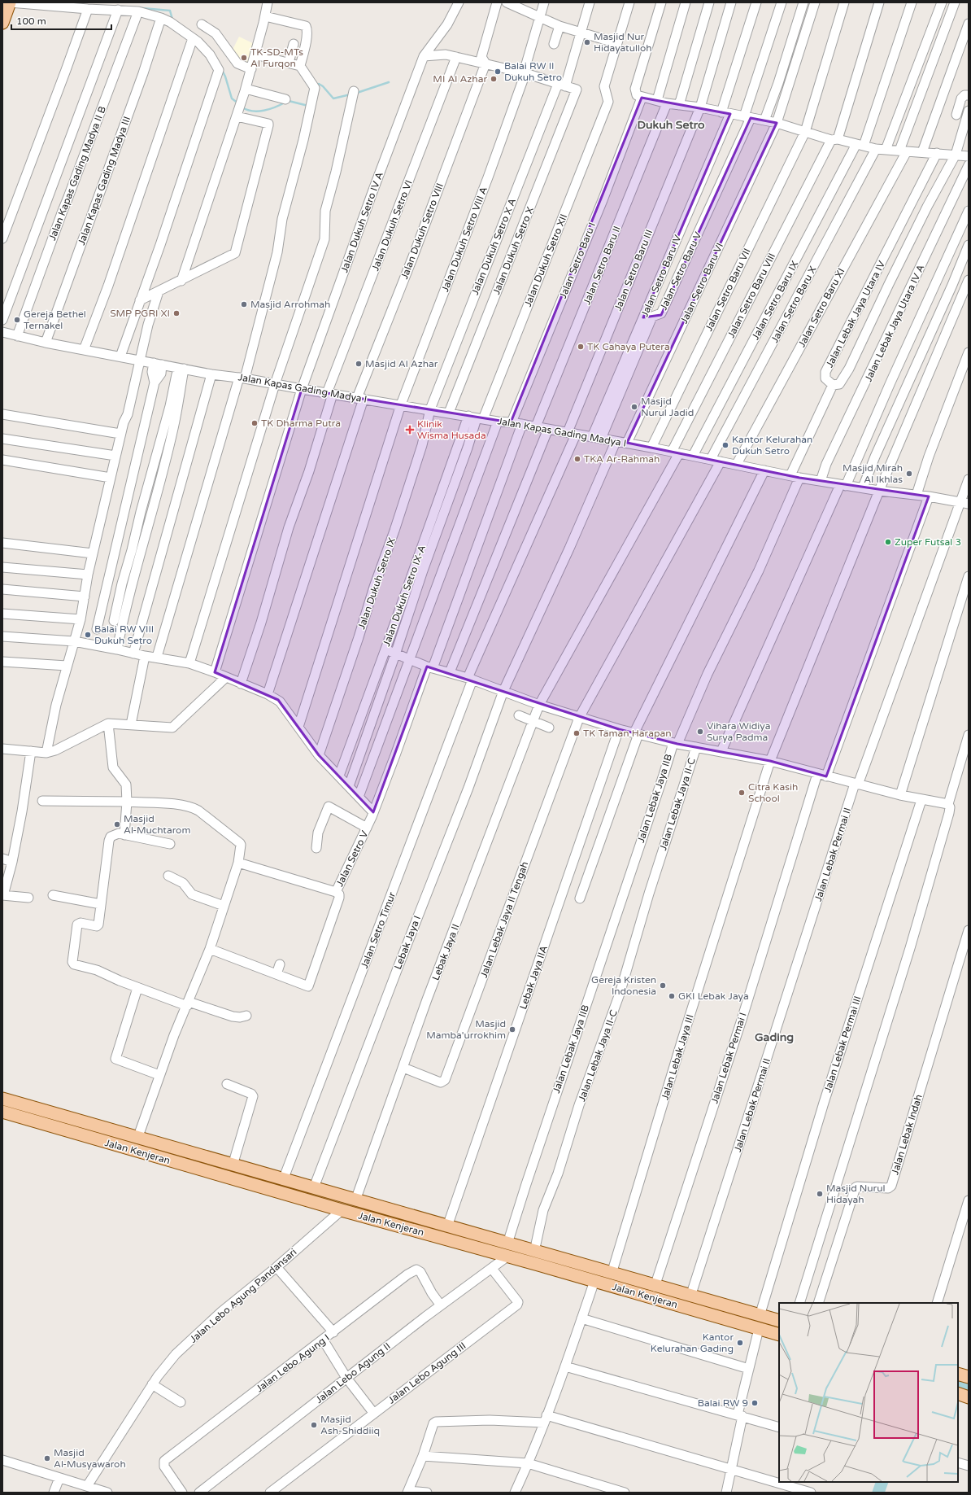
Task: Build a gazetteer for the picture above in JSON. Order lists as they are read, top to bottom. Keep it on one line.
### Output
{"streets":{"main road":["Jalan Kenjeran"],"street":["Jalan Kapas Gading Madya II B","Jalan Kapas Gading Madya III","Jalan Dukuh Setro IV A","Jalan Dukuh Setro VI","Jalan Dukuh Setro VIII","Jalan Dukuh Setro VIII A","Jalan Dukuh Setro X A","Jalan Dukuh Setro X","Jalan Dukuh Setro XII","Jalan Setro Baru I","Jalan Setro Baru II","Jalan Setro Baru III","Jalan Setro Baru V","Jalan Setro Baru IV","Jalan Setro Baru VI","Jalan Setro Baru VII","Jalan Setro Baru VIII","Jalan Setro Baru IX","Jalan Setro Baru X","Jalan Setro Baru XI","Jalan Lebak Jaya Utara IV","Jalan Lebak Jaya Utara IV A","Jalan Kapas Gading Madya I","Jalan Dukuh Setro IX","Jalan Dukuh Setro IX-A","Jalan Lebak Jaya IIB","Jalan Lebak Jaya II-C","Jalan Lebak Permai II","Jalan Setro V","Jalan Lebak Jaya II Tengah","Jalan Setro Timur","Lebak Jaya I","Lebak Jaya II","Lebak Jaya IIA","Jalan Lebak Permai III","Jalan Lebak Jaya III","Jalan Lebak Permai I","Jalan Lebak Indah","Jalan Lebo Agung Pandansari","Jalan Lebo Agung I","Jalan Lebo Agung II","Jalan Lebo Agung III"]},"crossings":[["Jalan Kapas Gading Madya II B","Jalan Kapas Gading Madya I"],["Jalan Kapas Gading Madya III","Jalan Kapas Gading Madya I"],["Jalan Dukuh Setro IV A","Jalan Kapas Gading Madya I"],["Jalan Dukuh Setro VI","Jalan Kapas Gading Madya I"],["Jalan Dukuh Setro VIII","Jalan Kapas Gading Madya I"],["Jalan Dukuh Setro VIII A","Jalan Kapas Gading Madya I"],["Jalan Dukuh Setro X A","Jalan Dukuh Setro X"],["Jalan Dukuh Setro X A","Jalan Kapas Gading Madya I"],["Jalan Dukuh Setro X A","Jalan Dukuh Setro IX"],["Jalan Dukuh Setro X","Jalan Kapas Gading Madya I"],["Jalan Dukuh Setro XII","Jalan Kapas Gading Madya I"],["Jalan Dukuh Setro XII","Jalan Dukuh Setro IX-A"],["Jalan Setro Baru I","Jalan Kapas Gading Madya I"],["Jalan Setro Baru II","Jalan Kapas Gading Madya I"],["Jalan Setro Baru III","Jalan Kapas Gading Madya I"],["Jalan Setro Baru III","Jalan Setro Timur"],["Jalan Setro Baru V","Jalan Setro Baru IV"],["Jalan Setro Baru V","Jalan Kapas Gading Madya I"],["Jalan Setro Baru IV","Jalan Kapas Gading Madya I"],["Jalan Setro Baru VI","Jalan Kapas Gading Madya I"],["Jalan Setro Baru VII","Jalan Kapas Gading Madya I"],["Jalan Setro Baru VIII","Jalan Kapas Gading Madya I"],["Jalan Setro Baru VIII","Lebak Jaya II"],["Jalan Setro Baru IX","Jalan Kapas Gading Madya I"],["Jalan Setro Baru X","Jalan Kapas Gading Madya I"],["Jalan Setro Baru XI","Jalan Kapas Gading Madya I"],["Jalan Lebak Jaya Utara IV A","Jalan Kapas Gading Madya I"],["Jalan Kapas Gading Madya I","Jalan Dukuh Setro IX"],["Jalan Kapas Gading Madya I","Jalan Dukuh Setro IX-A"],["Jalan Kapas Gading Madya I","Jalan Lebak Jaya IIB"],["Jalan Kapas Gading Madya I","Jalan Lebak Permai II"],["Jalan Kapas Gading Madya I","Jalan Setro V"],["Jalan Kapas Gading Madya I","Lebak Jaya I"],["Jalan Kapas Gading Madya I","Jalan Lebak Jaya III"],["Jalan Lebak Jaya IIB","Jalan Kenjeran"],["Jalan Lebak Jaya IIB","Jalan Lebo Agung II"],["Jalan Lebak Jaya II-C","Jalan Kenjeran"],["Jalan Lebak Permai II","Jalan Kenjeran"],["Jalan Lebak Jaya II Tengah","Lebak Jaya II"],["Jalan Setro Timur","Jalan Kenjeran"],["Lebak Jaya I","Jalan Kenjeran"],["Lebak Jaya II","Jalan Kenjeran"],["Lebak Jaya IIA","Jalan Kenjeran"],["Jalan Lebak Permai III","Jalan Kenjeran"],["Jalan Lebak Jaya III","Jalan Kenjeran"],["Jalan Lebak Permai I","Jalan Kenjeran"],["Jalan Kenjeran","Jalan Lebo Agung Pandansari"],["Jalan Kenjeran","Jalan Lebo Agung II"],["Jalan Lebo Agung I","Jalan Lebo Agung II"],["Jalan Lebo Agung II","Jalan Lebo Agung III"]],"districts":["Dukuh Setro","Gading"],"places":{"other":["Masjid Nur Hidayatulloh","TK-SD-MTs Al Furqon","Balai RW II Dukuh Setro","MI Al Azhar","Masjid Arrohmah","SMP PGRI XI","Gereja Bethel Ternakel","TK Cahaya Putera","Masjid Al Azhar","Masjid Nurul Jadid","TK Dharma Putra","Kantor Kelurahan Dukuh Setro","TKA Ar-Rahmah","Masjid Mirah Al Ikhlas","Zuper Futsal 3","Balai RW VIII Dukuh Setro","Vihara Widiya Surya Padma","TK Taman Harapan","Citra Kasih School","Masjid Al-Muchtarom","Gereja Kristen Indonesia","GKI Lebak Jaya","Masjid Mamba'urrokhim","Masjid Nurul Hidayah","Kantor Kelurahan Gading","Balai RW 9","Masjid Ash-Shiddiiq","Masjid Al-Musyawaroh"],"health":["Klinik Wisma Husada"]},"scale_bar":"100 m"}
